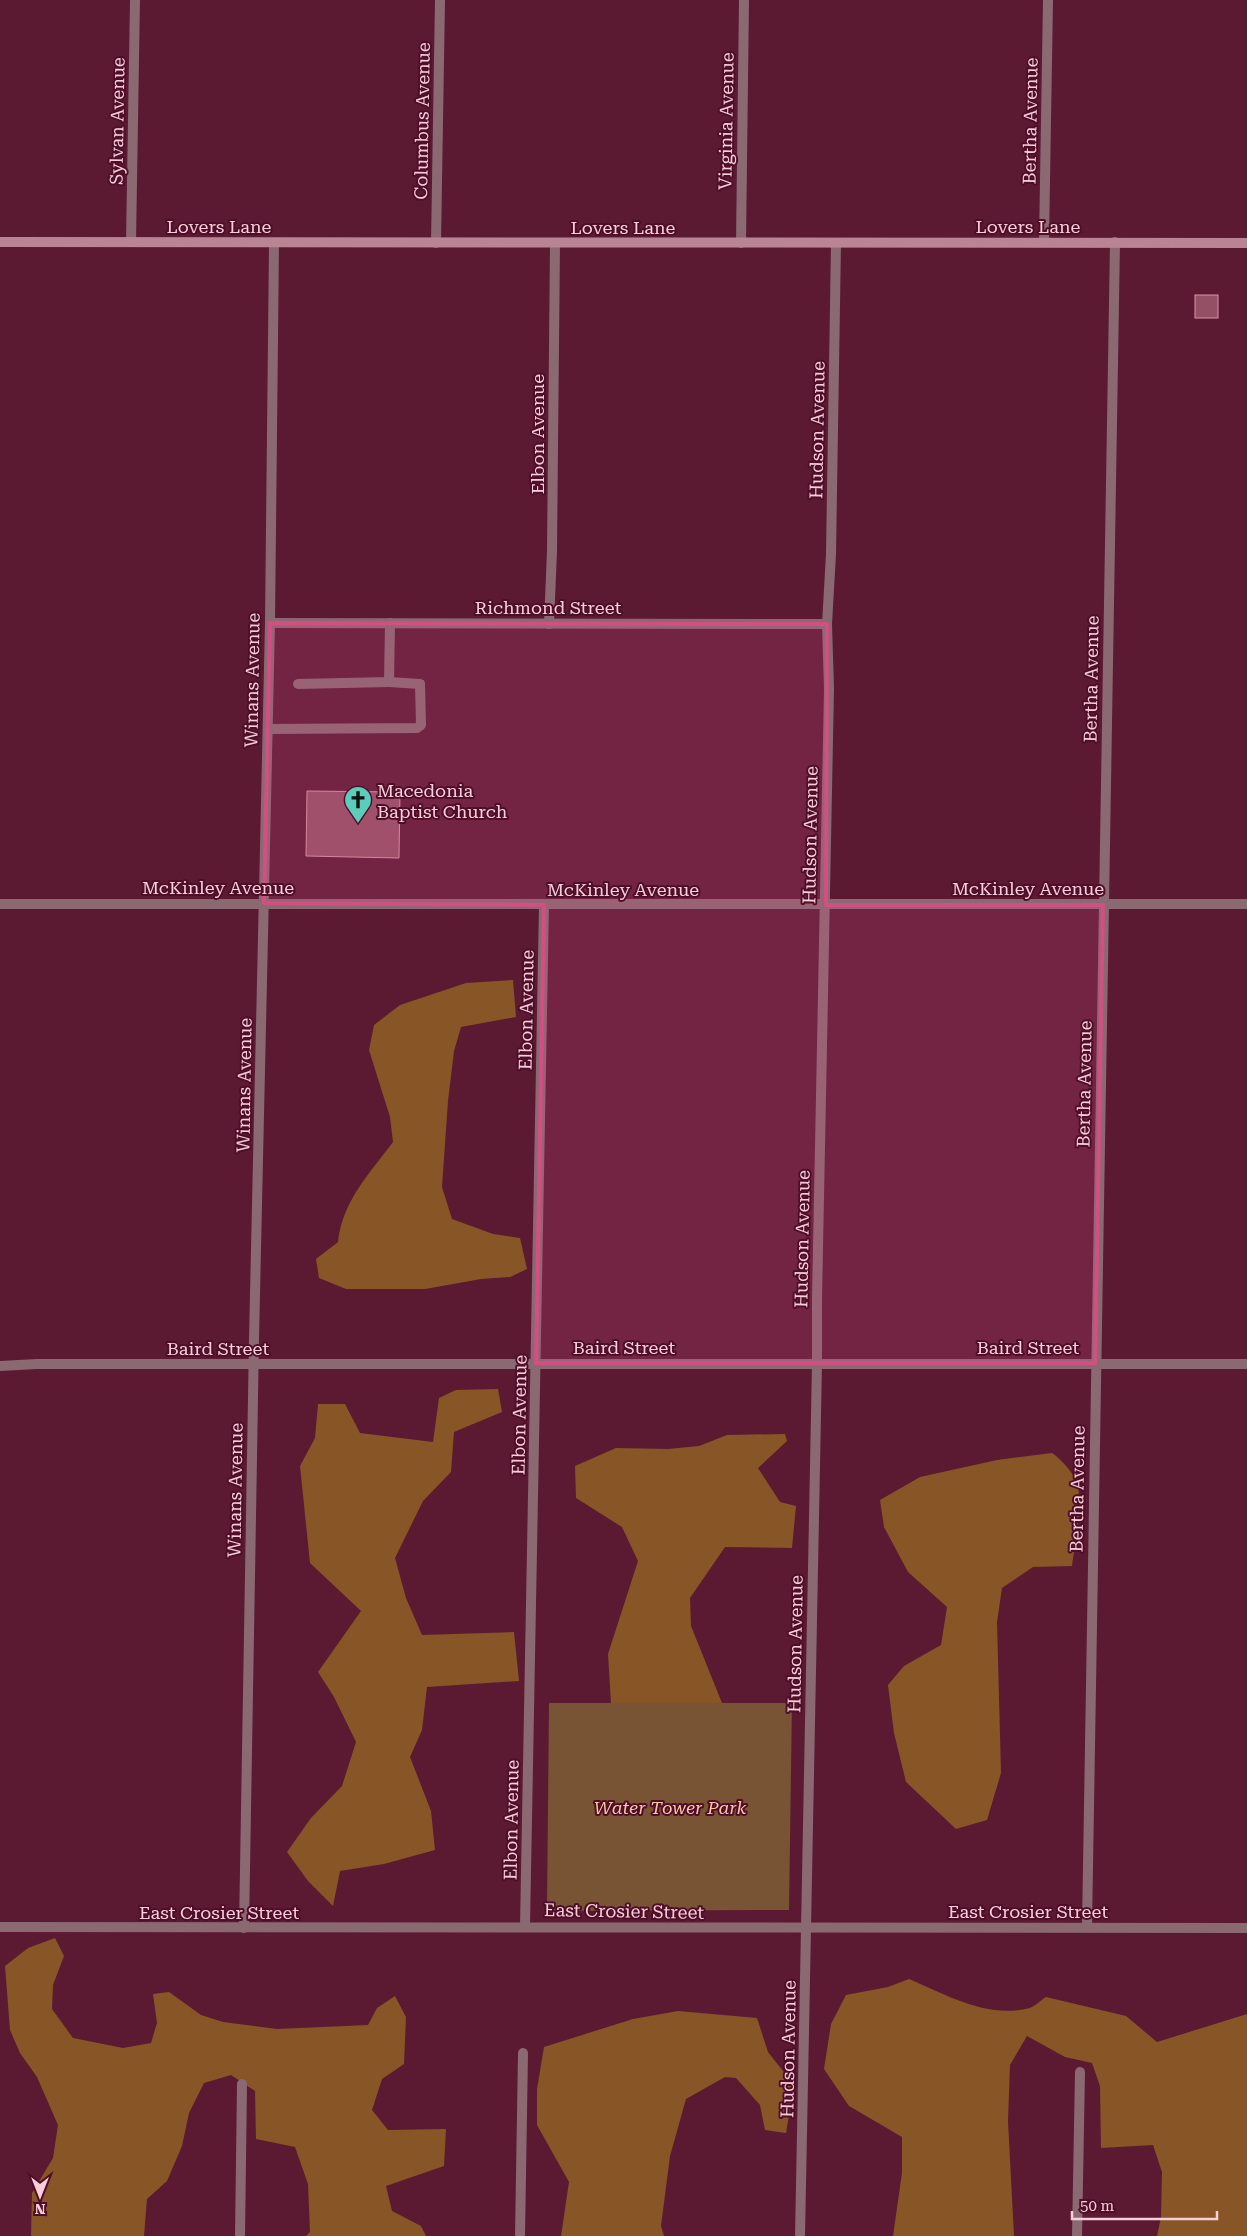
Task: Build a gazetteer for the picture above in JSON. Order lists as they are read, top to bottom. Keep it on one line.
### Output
{"streets":{"street":["Sylvan Avenue","Columbus Avenue","Virginia Avenue","Bertha Avenue","Lovers Lane","Hudson Avenue","Elbon Avenue","Richmond Street","Winans Avenue","McKinley Avenue","Baird Street","East Crosier Street"]},"crossings":[["Sylvan Avenue","Lovers Lane"],["Columbus Avenue","Lovers Lane"],["Virginia Avenue","Lovers Lane"],["Bertha Avenue","Lovers Lane"],["Bertha Avenue","McKinley Avenue"],["Bertha Avenue","Baird Street"],["Bertha Avenue","East Crosier Street"],["Lovers Lane","Hudson Avenue"],["Lovers Lane","Elbon Avenue"],["Lovers Lane","Winans Avenue"],["Hudson Avenue","Richmond Street"],["Hudson Avenue","McKinley Avenue"],["Hudson Avenue","Baird Street"],["Hudson Avenue","East Crosier Street"],["Elbon Avenue","Richmond Street"],["Elbon Avenue","McKinley Avenue"],["Elbon Avenue","Baird Street"],["Elbon Avenue","East Crosier Street"],["Richmond Street","Winans Avenue"],["Winans Avenue","McKinley Avenue"],["Winans Avenue","Baird Street"],["Winans Avenue","East Crosier Street"]],"parks":["Water Tower Park"],"places":{"church":["Macedonia Baptist Church"]},"scale_bar":"50 m","north":"bottom"}
